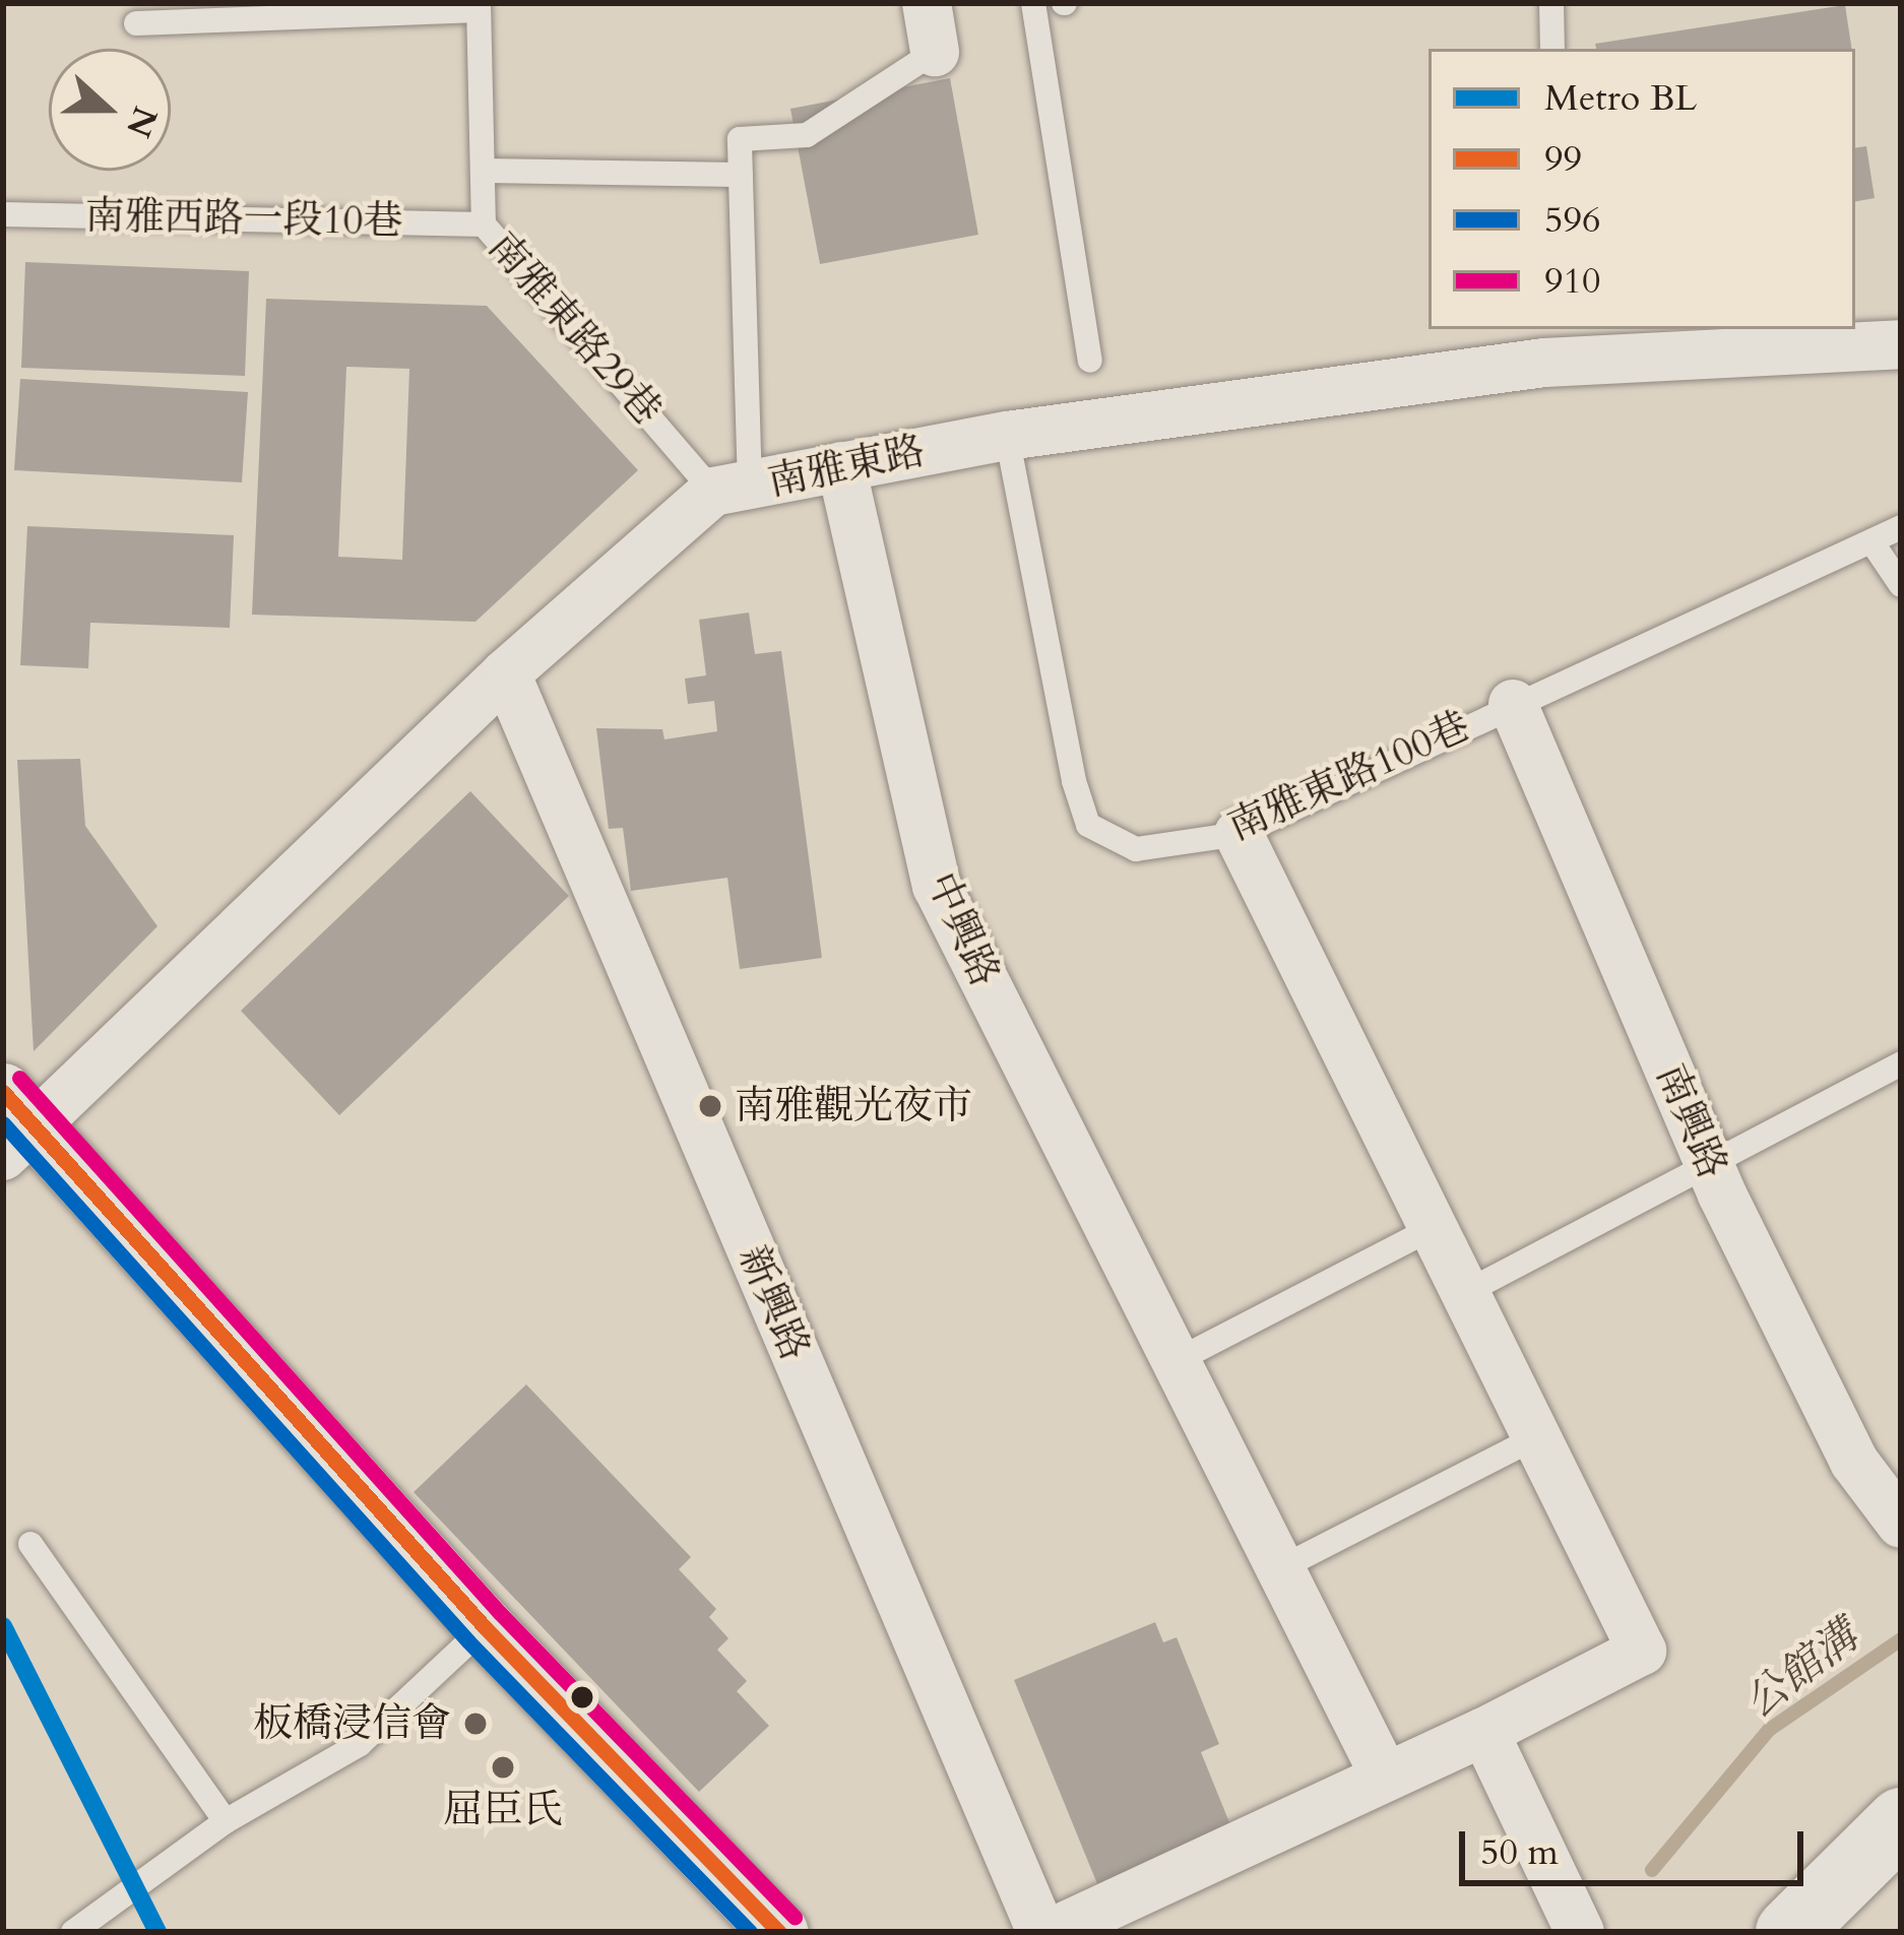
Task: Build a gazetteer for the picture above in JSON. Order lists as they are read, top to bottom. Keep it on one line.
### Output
{"streets":{"street":["南雅東路","中興路","南興路","新興路"],"lane":["南雅西路一段10巷","南雅東路29巷","南雅東路100巷"]},"crossings":[["南雅西路一段10巷","南雅東路29巷"],["南雅東路29巷","南雅東路"],["南雅東路","南雅東路100巷"],["南雅東路","中興路"],["南雅東路","新興路"],["南雅東路100巷","南興路"]],"water":["公館溝"],"places":["南雅觀光夜市","板橋浸信會","屈臣氏"],"lines":["transit line 910","transit line 99","transit line 596","metro line BL"],"legend":["Metro BL","99","596","910"],"scale_bar":"50 m","north":"right"}
